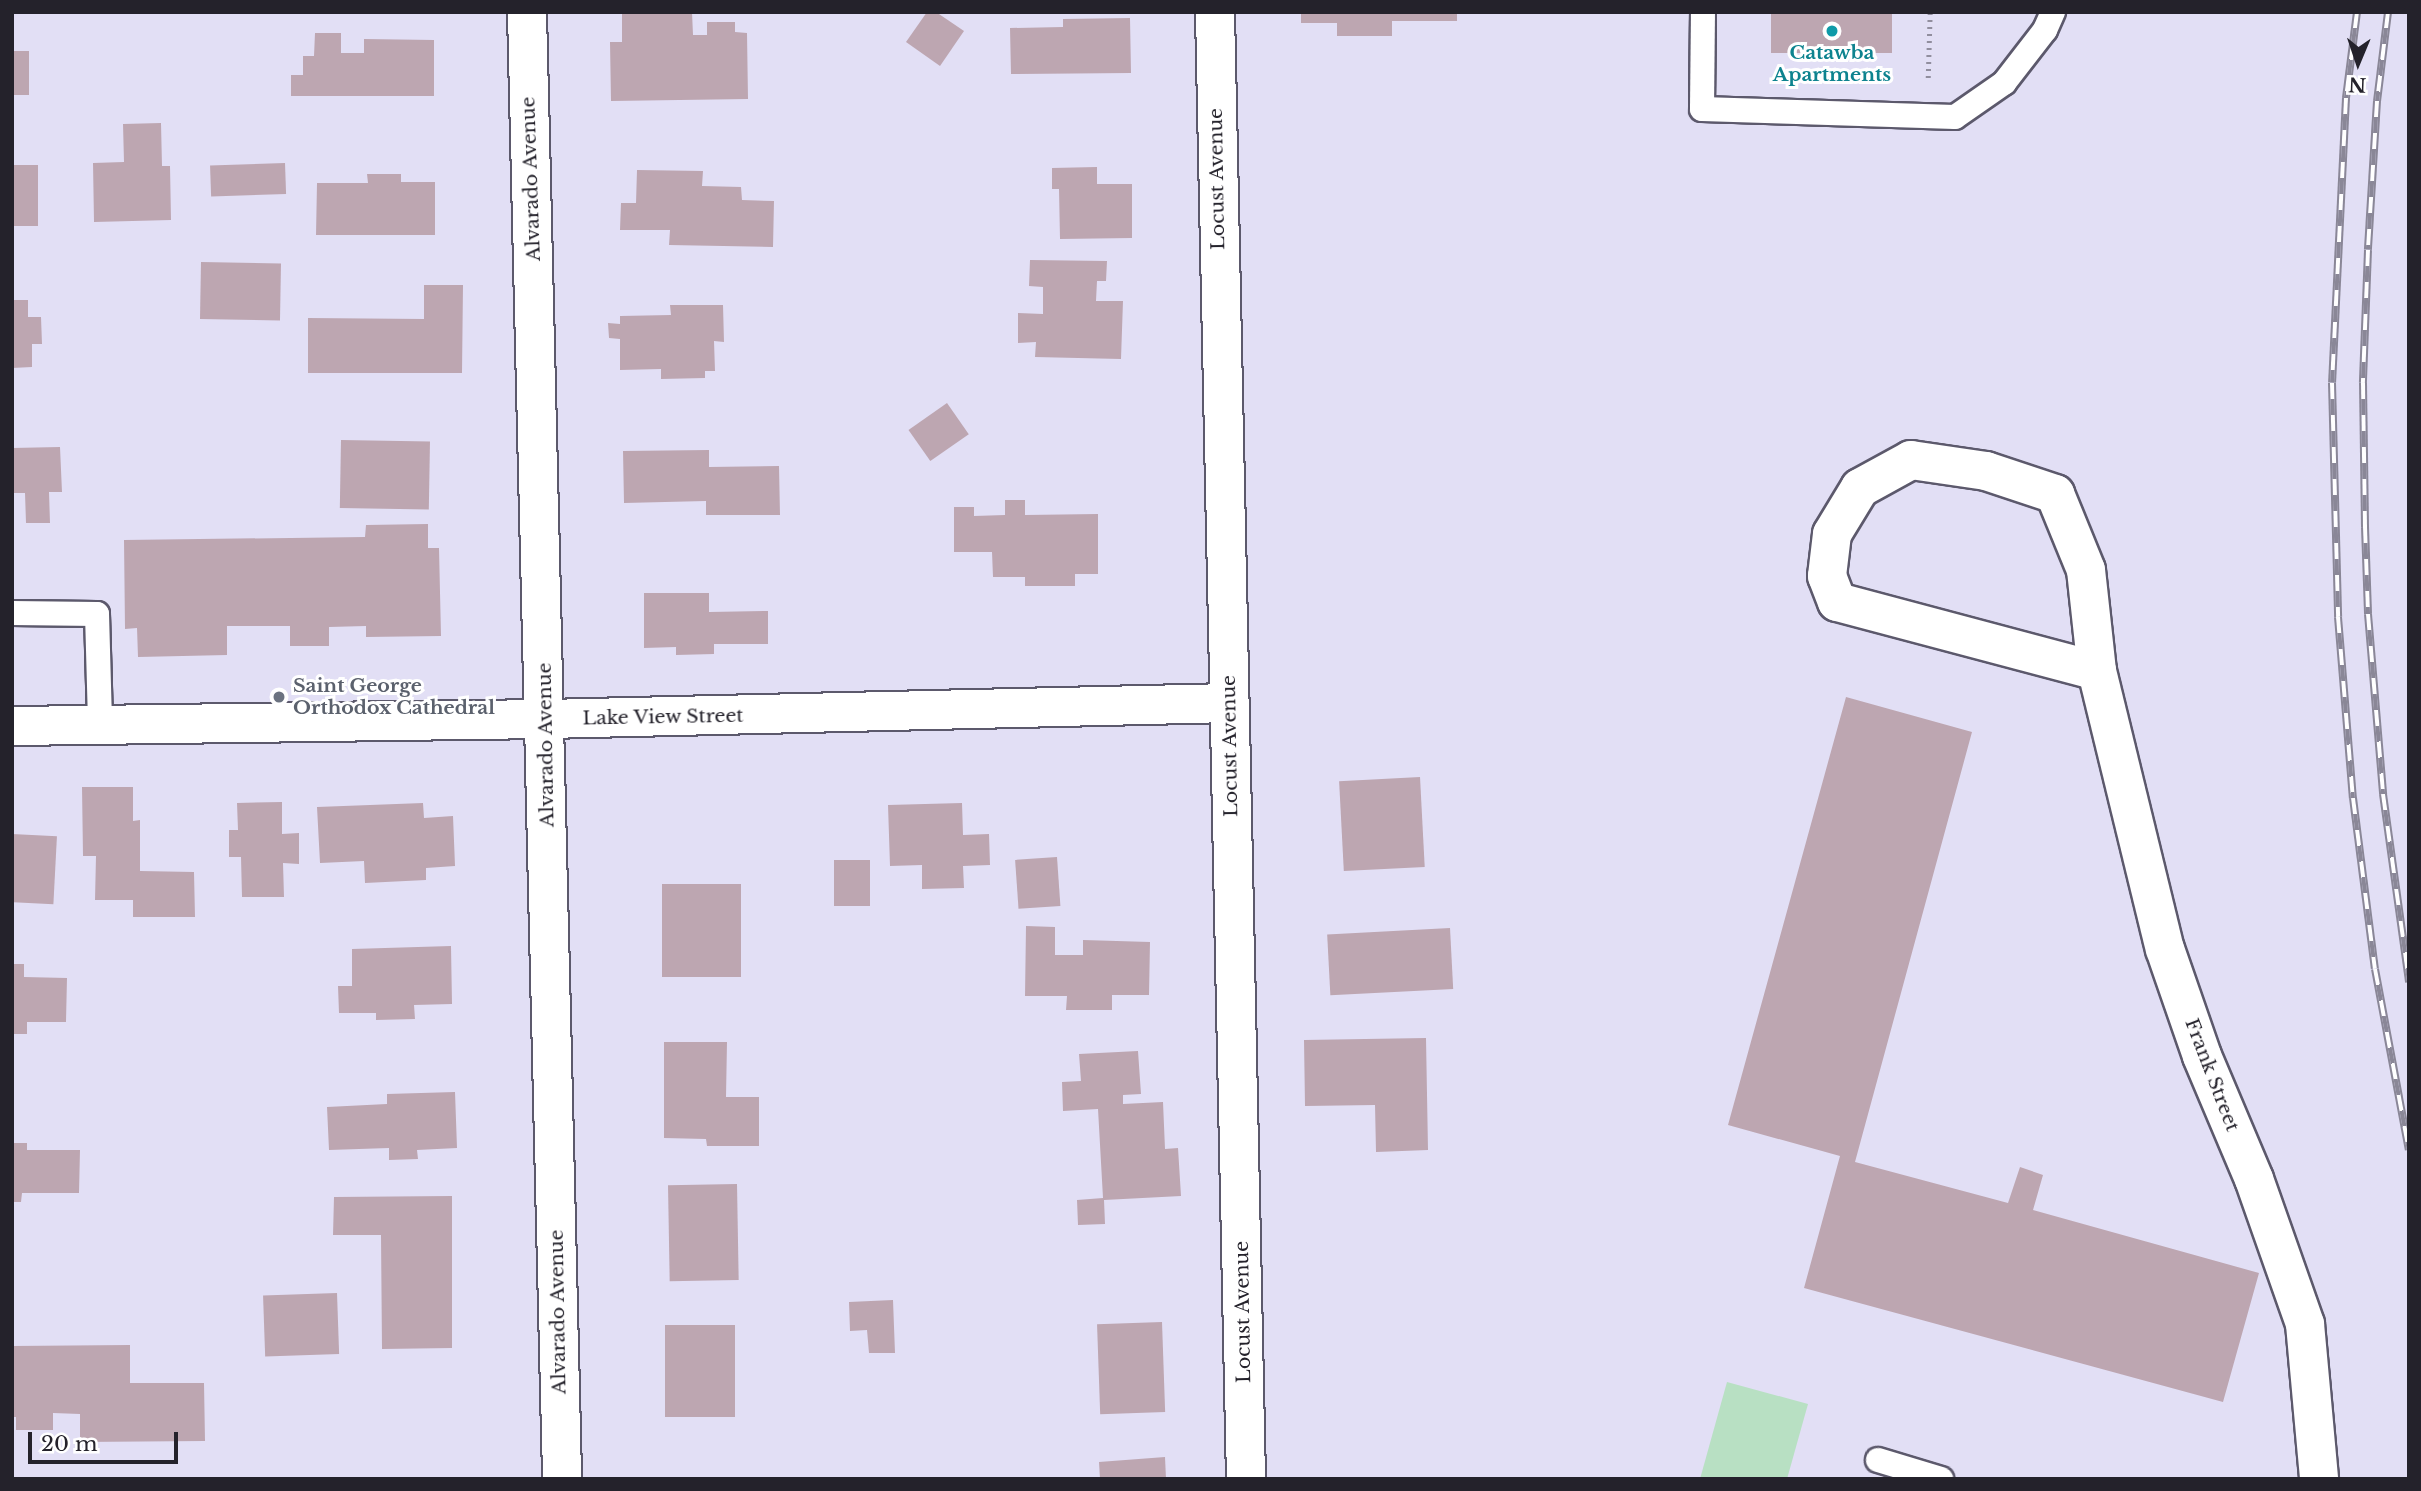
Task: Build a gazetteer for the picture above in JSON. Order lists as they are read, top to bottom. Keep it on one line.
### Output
{"streets":{"street":["Alvarado Avenue","Locust Avenue","Lake View Street","Frank Street"]},"crossings":[["Alvarado Avenue","Lake View Street"],["Locust Avenue","Lake View Street"]],"places":["Catawba Apartments","Saint George Orthodox Cathedral"],"scale_bar":"20 m","north":"bottom"}
